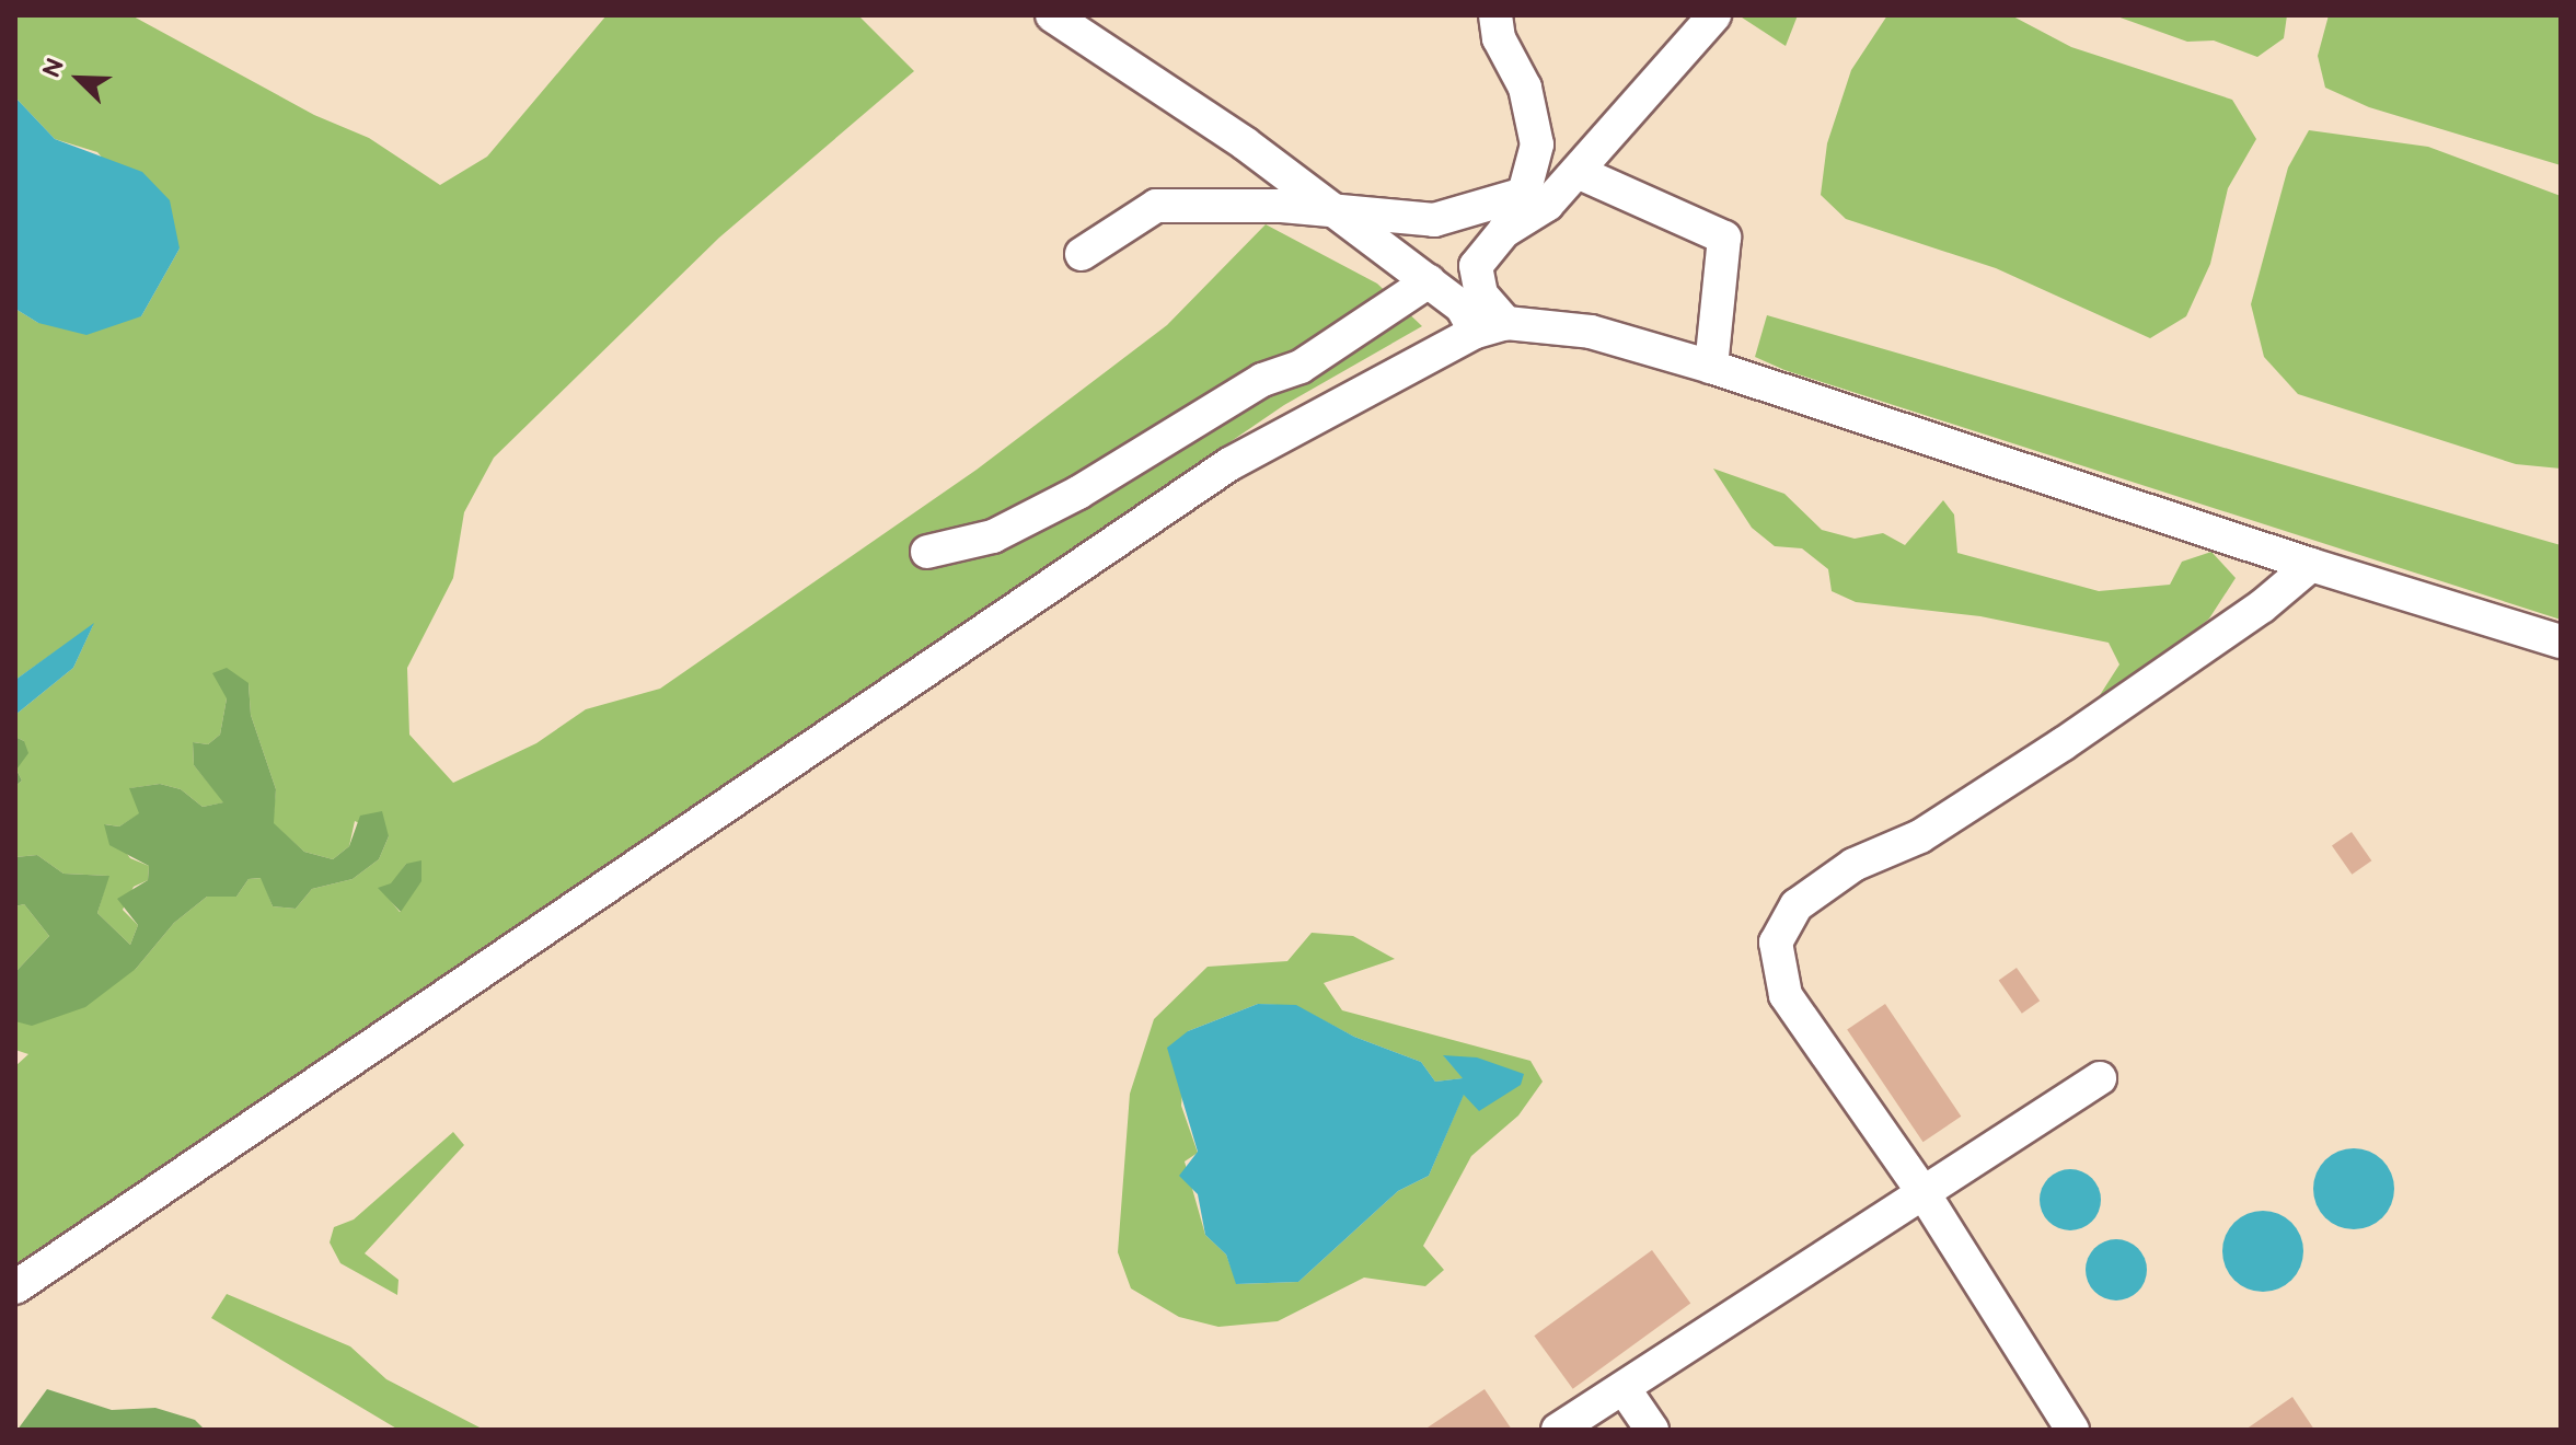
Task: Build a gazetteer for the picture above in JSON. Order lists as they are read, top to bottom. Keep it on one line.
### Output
{"north":"top left"}
